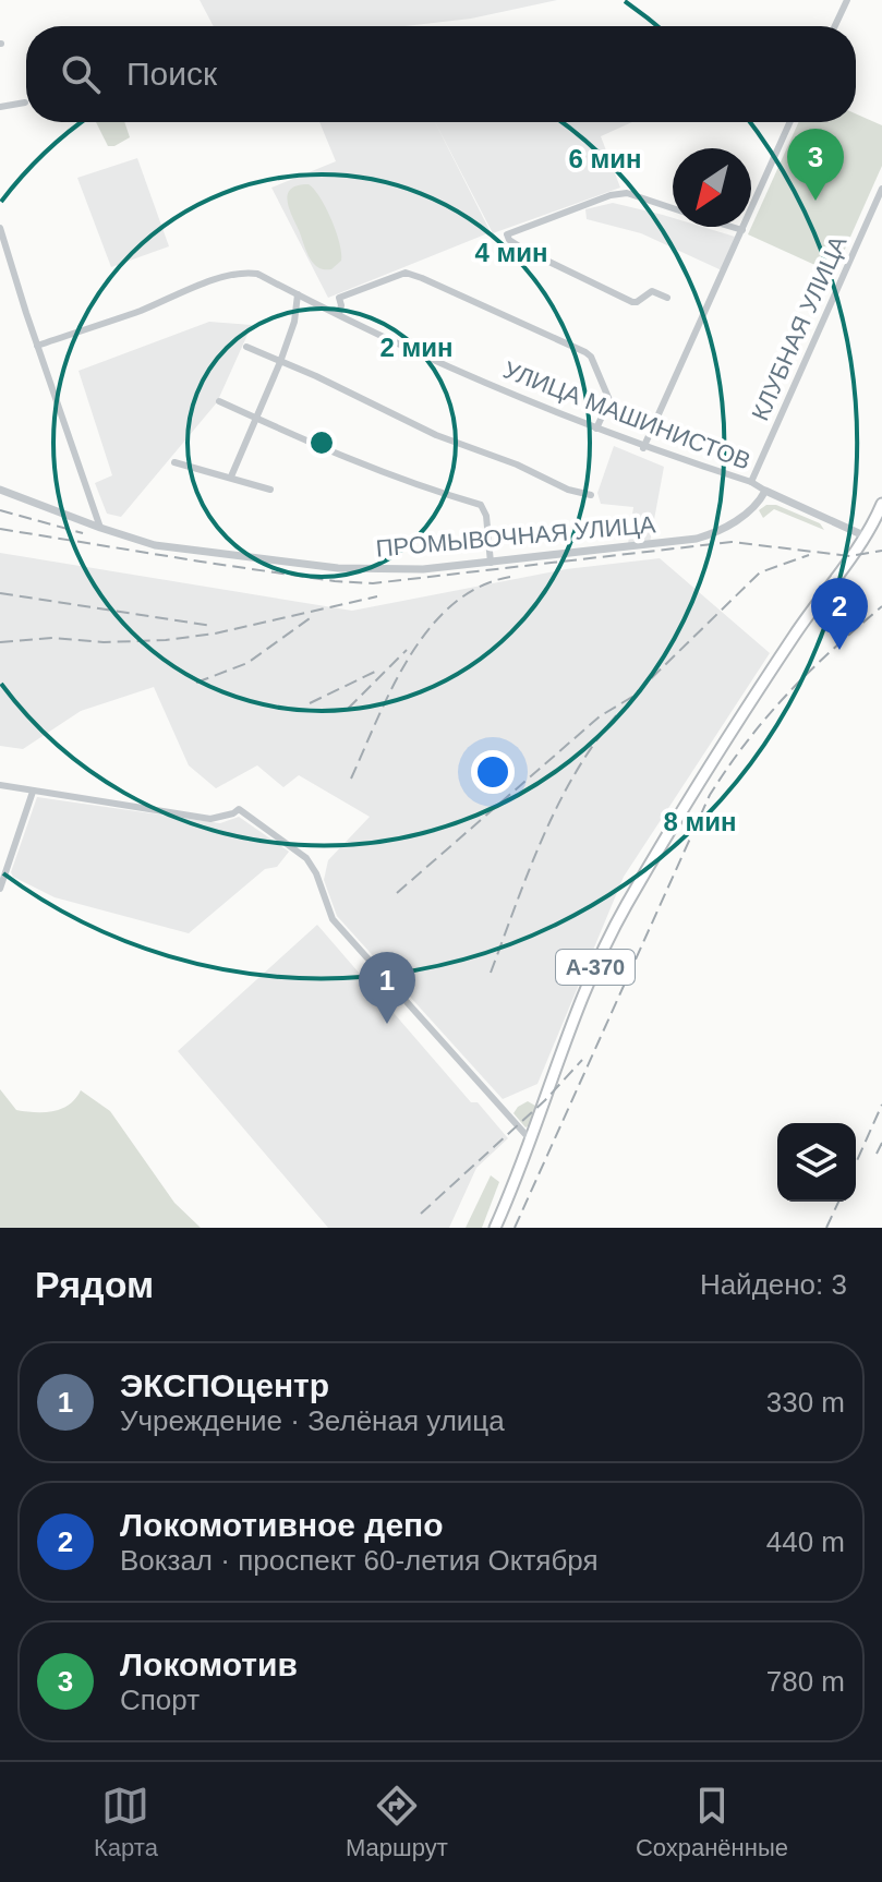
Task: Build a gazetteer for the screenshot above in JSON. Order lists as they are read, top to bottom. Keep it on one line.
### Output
{"streets":{"highway":["А-370"],"street":["КЛУБНАЯ УЛИЦА","УЛИЦА МАШИНИСТОВ","ПРОМЫВОЧНАЯ УЛИЦА"]},"crossings":[["КЛУБНАЯ УЛИЦА","УЛИЦА МАШИНИСТОВ"],["УЛИЦА МАШИНИСТОВ","ПРОМЫВОЧНАЯ УЛИЦА"],["УЛИЦА МАШИНИСТОВ","А-370"]],"north":"bottom left","page":{"search":"Поиск","pins":["3","2","1"],"heading":["Рядом","Найдено: 3"],"list":[{"mark":"1","name":"ЭКСПОцентр","note":"Учреждение · Зелёная улица","value":"330 m"},{"mark":"2","name":"Локомотивное депо","note":"Вокзал · проспект 60-летия Октября","value":"440 m"},{"mark":"3","name":"Локомотив","note":"Спорт","value":"780 m"}],"nav":["Карта","Маршрут","Сохранённые"]},"rings":["6 мин","4 мин","2 мин","8 мин"]}
